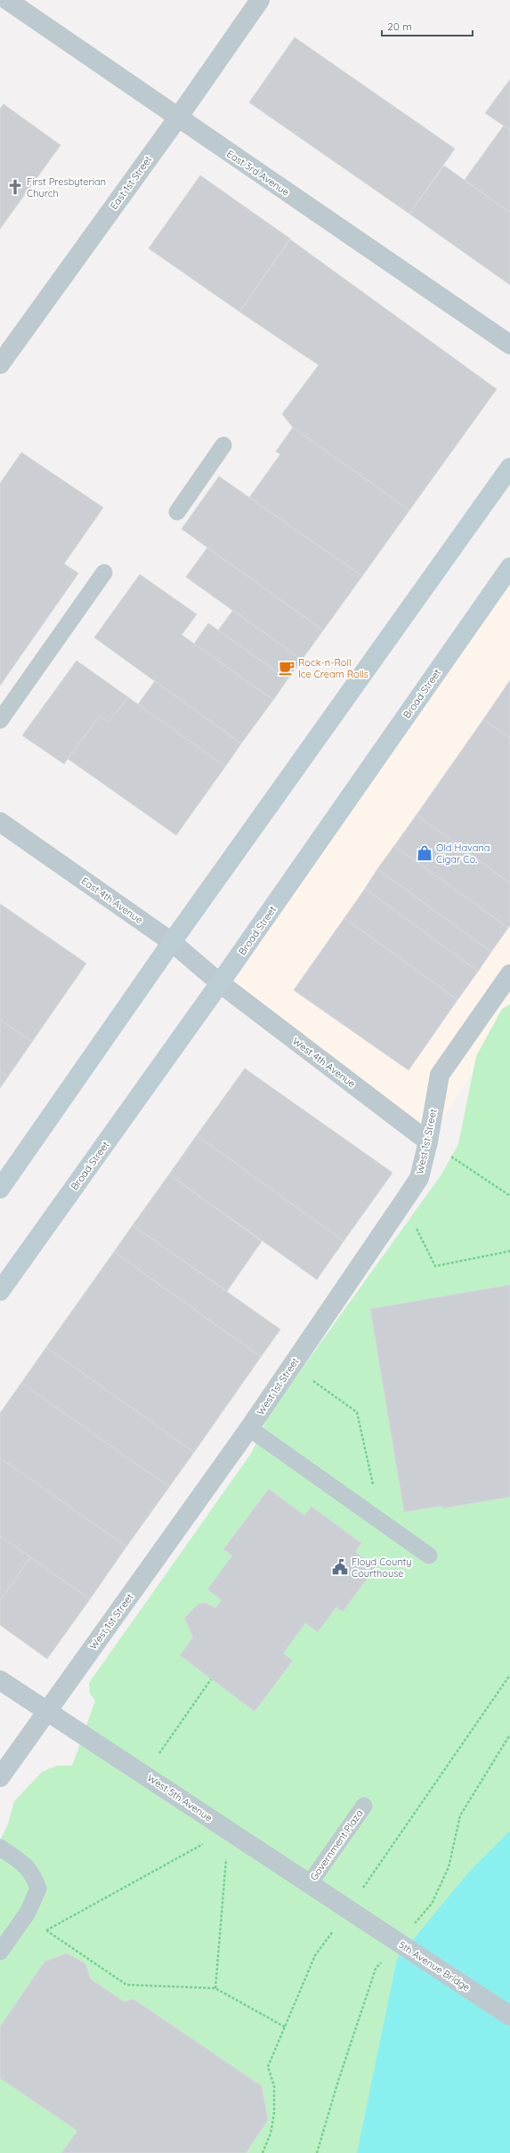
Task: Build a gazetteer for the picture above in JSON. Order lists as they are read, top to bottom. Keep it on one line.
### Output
{"streets":{"main road":["Broad Street"],"street":["East 3rd Avenue","East 1st Street","East 4th Avenue","West 4th Avenue","West 1st Street","West 5th Avenue","5th Avenue Bridge"],"lane":["Government Plaza"]},"crossings":[["East 3rd Avenue","East 1st Street"],["Broad Street","East 4th Avenue"],["Broad Street","West 4th Avenue"],["East 4th Avenue","West 4th Avenue"],["West 4th Avenue","West 1st Street"],["West 1st Street","West 5th Avenue"],["West 5th Avenue","Government Plaza"],["West 5th Avenue","5th Avenue Bridge"]],"places":{"church":["First Presbyterian Church"],"cafe":["Rock-n-Roll Ice Cream Rolls"],"shop":["Old Havana Cigar Co."],"public building":["Floyd County Courthouse"]},"scale_bar":"20 m"}
